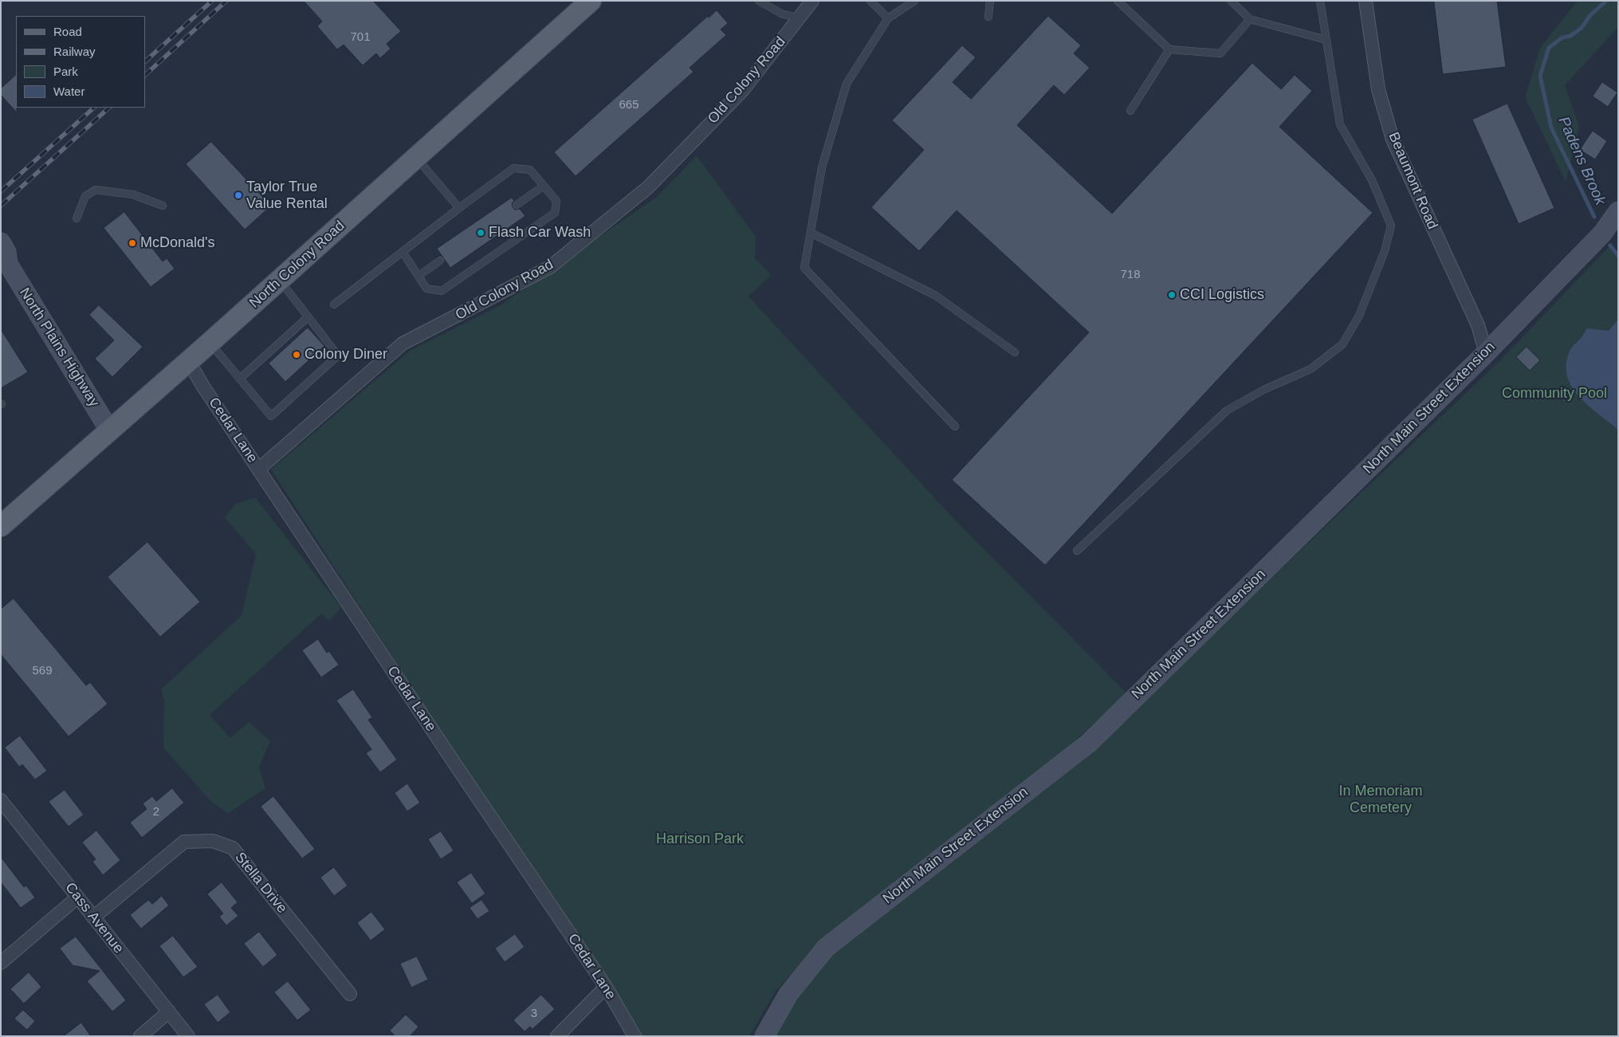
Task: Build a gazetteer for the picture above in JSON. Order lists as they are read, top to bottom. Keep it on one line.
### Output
{"streets":{"main road":["North Colony Road"],"street":["Old Colony Road","Beaumont Road","North Plains Highway","North Main Street Extension","Cedar Lane","Stella Drive","Cass Avenue"]},"crossings":[["Old Colony Road","Cedar Lane"],["Beaumont Road","North Main Street Extension"],["North Colony Road","North Plains Highway"],["North Colony Road","Cedar Lane"],["Stella Drive","Cass Avenue"]],"water":["Padens Brook"],"parks":["Community Pool","In Memoriam Cemetery","Harrison Park"],"places":["Taylor True Value Rental","Flash Car Wash","McDonald's","CCI Logistics","Colony Diner"],"house_numbers":["701","665","718","569","2","3"],"legend":["Road","Railway","Park","Water"]}
